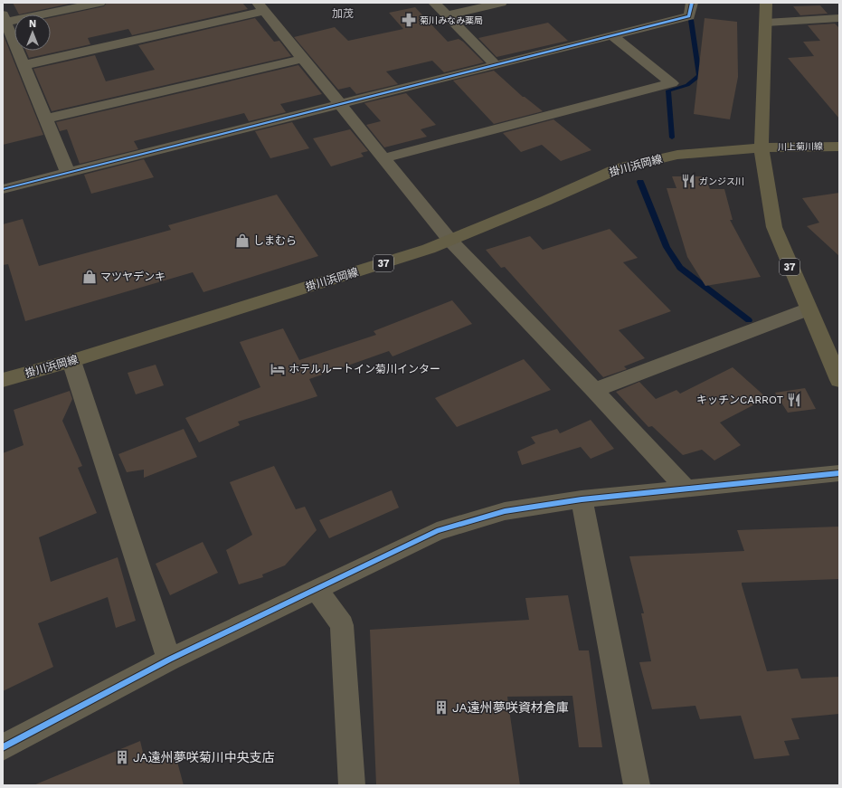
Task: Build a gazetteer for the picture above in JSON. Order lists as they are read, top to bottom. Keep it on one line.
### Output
{"streets":{"main road":["川上菊川線","掛川浜岡線","37"]},"crossings":[["川上菊川線","掛川浜岡線"],["川上菊川線","37"],["掛川浜岡線","37"]],"districts":["加茂"],"places":{"pharmacy":["菊川みなみ薬局"],"restaurant":["ガンジス川","キッチンCARROT"],"shop":["しまむら","マツヤデンキ"],"hotel":["ホテルルートイン菊川インター"],"building":["JA遠州夢咲資材倉庫","JA遠州夢咲菊川中央支店"]},"north":"top"}
